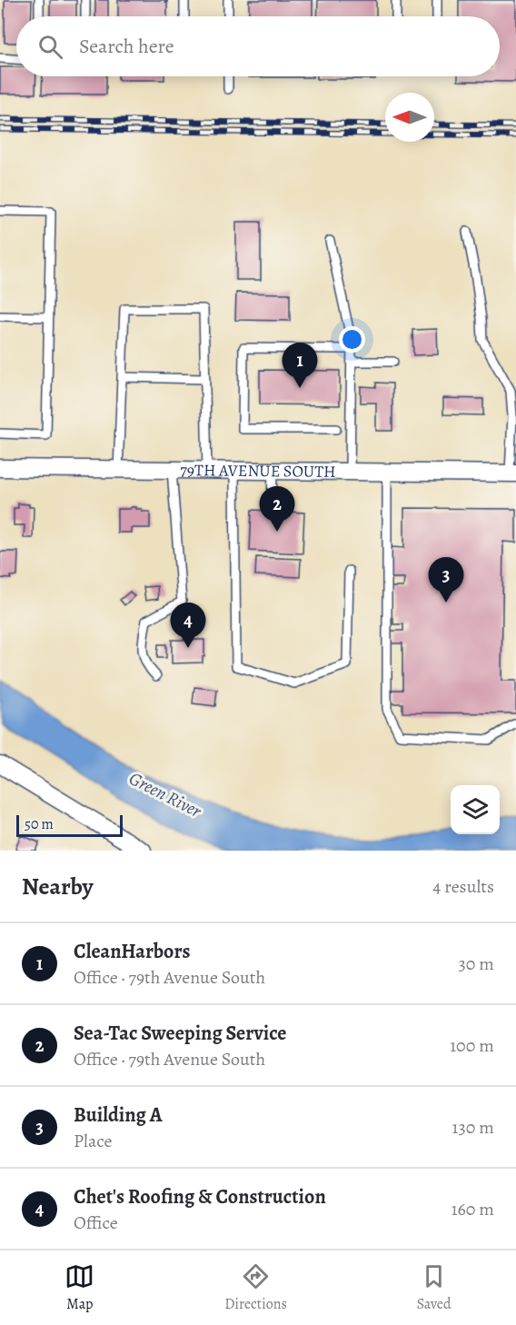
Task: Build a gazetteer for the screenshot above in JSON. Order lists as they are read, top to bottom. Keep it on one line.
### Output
{"streets":{"street":["79TH AVENUE SOUTH"]},"water":["Green River"],"scale_bar":"50 m","north":"left","page":{"search":"Search here","pins":["1","2","3","4"],"scale":"50 m","heading":["Nearby","4 results"],"list":[{"mark":"1","name":"CleanHarbors","note":"Office · 79th Avenue South","value":"30 m"},{"mark":"2","name":"Sea-Tac Sweeping Service","note":"Office · 79th Avenue South","value":"100 m"},{"mark":"3","name":"Building A","note":"Place","value":"130 m"},{"mark":"4","name":"Chet's Roofing & Construction","note":"Office","value":"160 m"}],"nav":["Map","Directions","Saved"]}}
